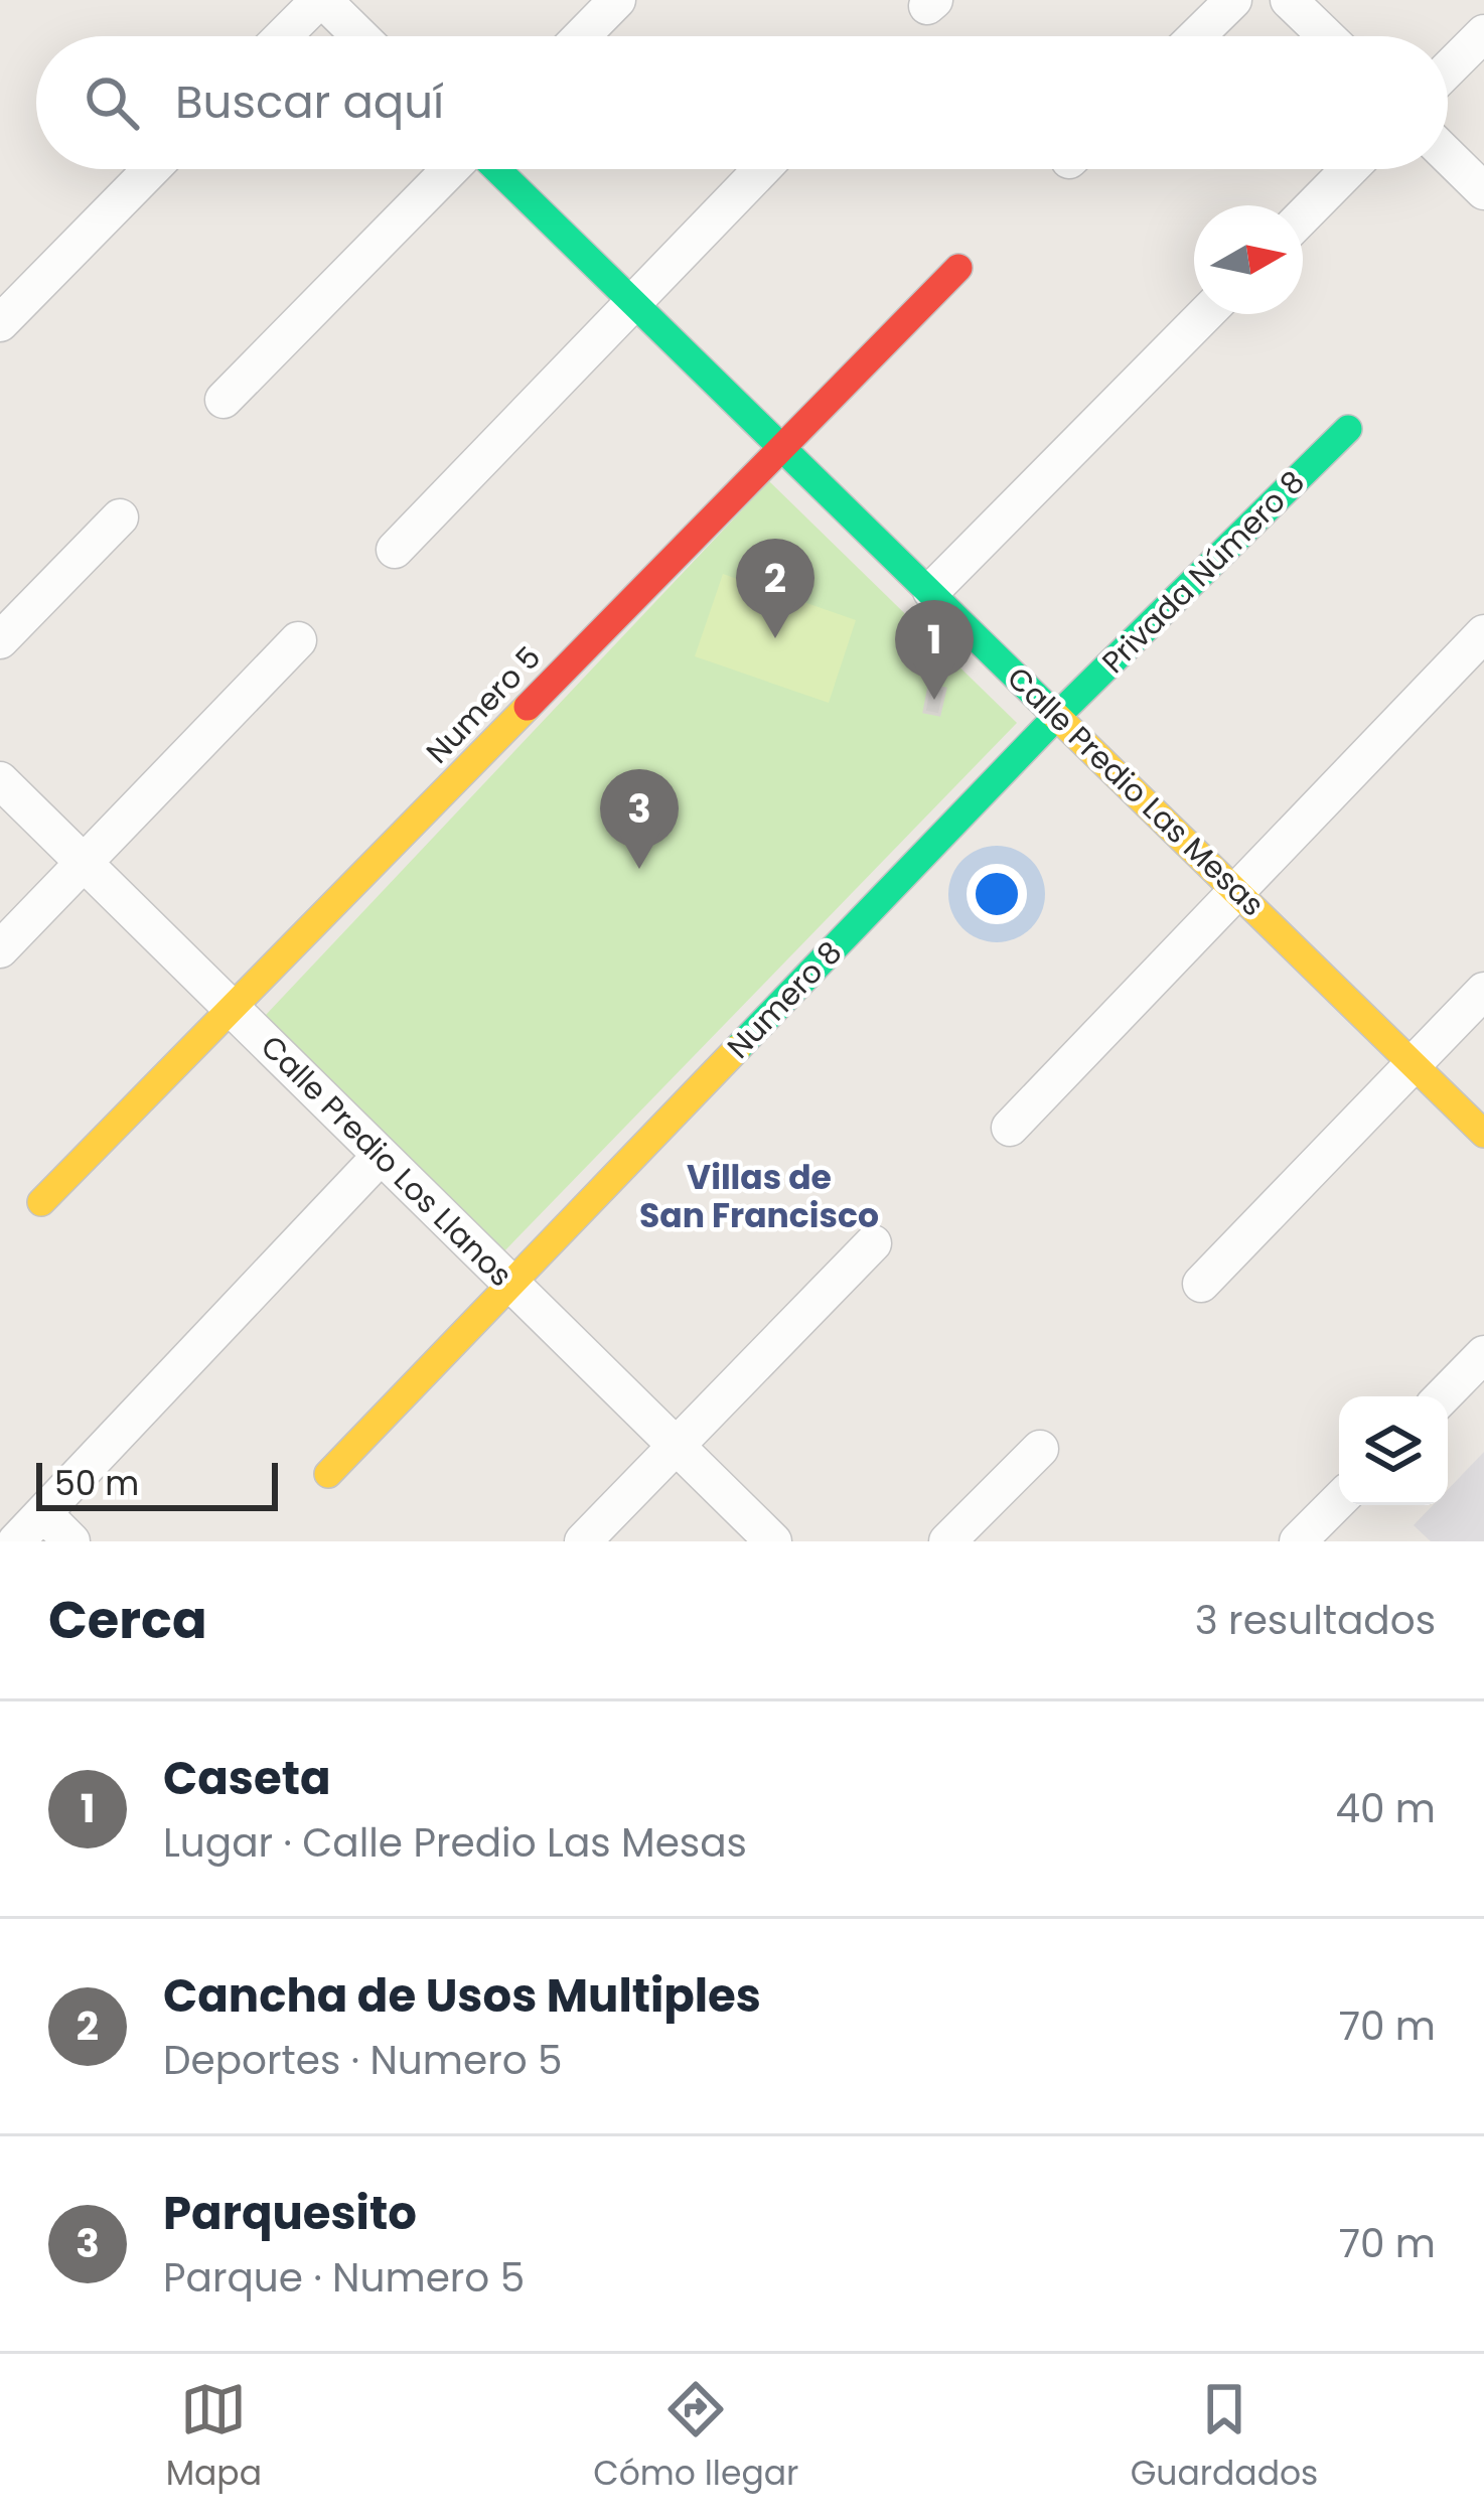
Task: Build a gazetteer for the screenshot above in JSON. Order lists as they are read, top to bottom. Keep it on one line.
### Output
{"streets":{"street":["Privada Número 8","Numero 5","Calle Predio Las Mesas","Numero 8","Calle Predio Los Llanos"]},"crossings":[["Privada Número 8","Calle Predio Las Mesas"],["Privada Número 8","Numero 8"],["Numero 5","Calle Predio Las Mesas"],["Numero 5","Calle Predio Los Llanos"],["Calle Predio Las Mesas","Numero 8"],["Numero 8","Calle Predio Los Llanos"]],"districts":["Villas de San Francisco"],"scale_bar":"50 m","north":"right","page":{"search":"Buscar aquí","pins":["2","1","3"],"scale":"50 m","heading":["Cerca","3 resultados"],"list":[{"mark":"1","name":"Caseta","note":"Lugar · Calle Predio Las Mesas","value":"40 m"},{"mark":"2","name":"Cancha de Usos Multiples","note":"Deportes · Numero 5","value":"70 m"},{"mark":"3","name":"Parquesito","note":"Parque · Numero 5","value":"70 m"}],"nav":["Mapa","Cómo llegar","Guardados"]}}
